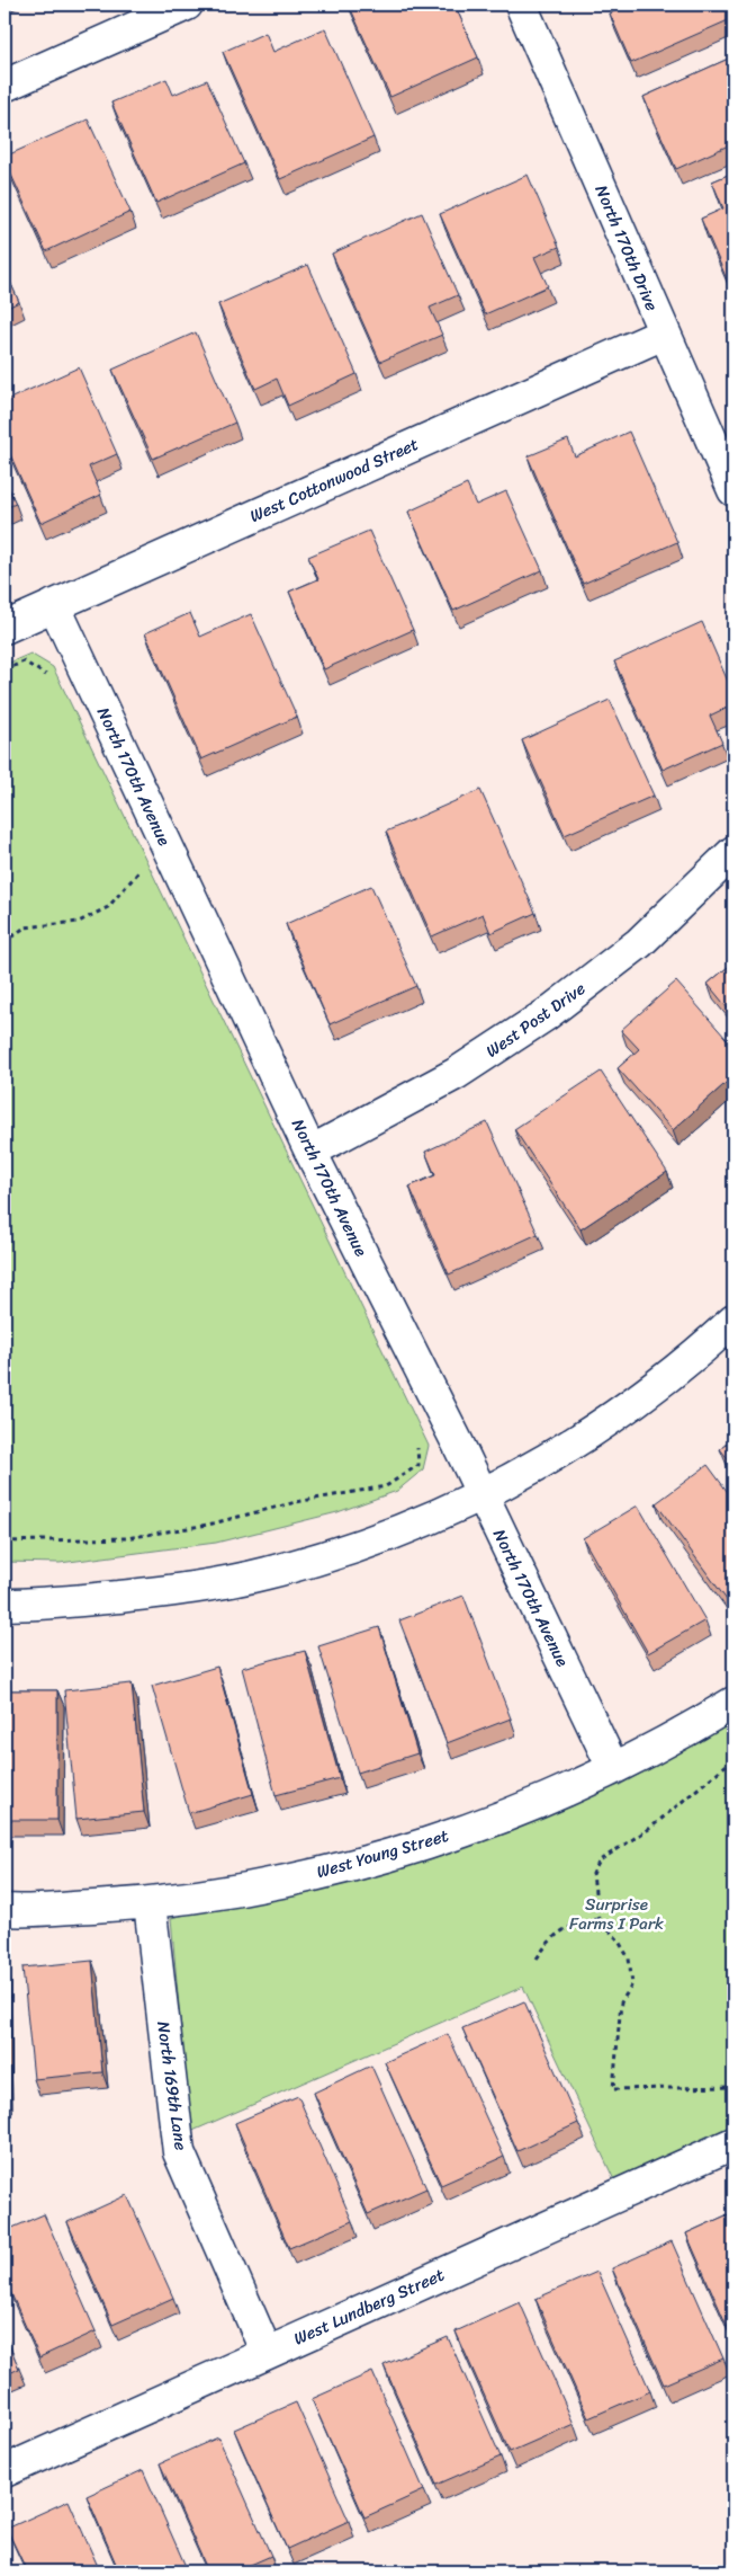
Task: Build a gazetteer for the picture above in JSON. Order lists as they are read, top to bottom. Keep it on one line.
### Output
{"streets":{"street":["North 170th Drive","West Cottonwood Street","North 170th Avenue","West Post Drive","West Young Street","North 169th Lane","West Lundberg Street"]},"crossings":[["North 170th Drive","West Cottonwood Street"],["West Cottonwood Street","North 170th Avenue"],["North 170th Avenue","West Post Drive"],["North 170th Avenue","West Young Street"],["West Young Street","North 169th Lane"],["North 169th Lane","West Lundberg Street"]],"parks":["Surprise Farms I Park"]}
